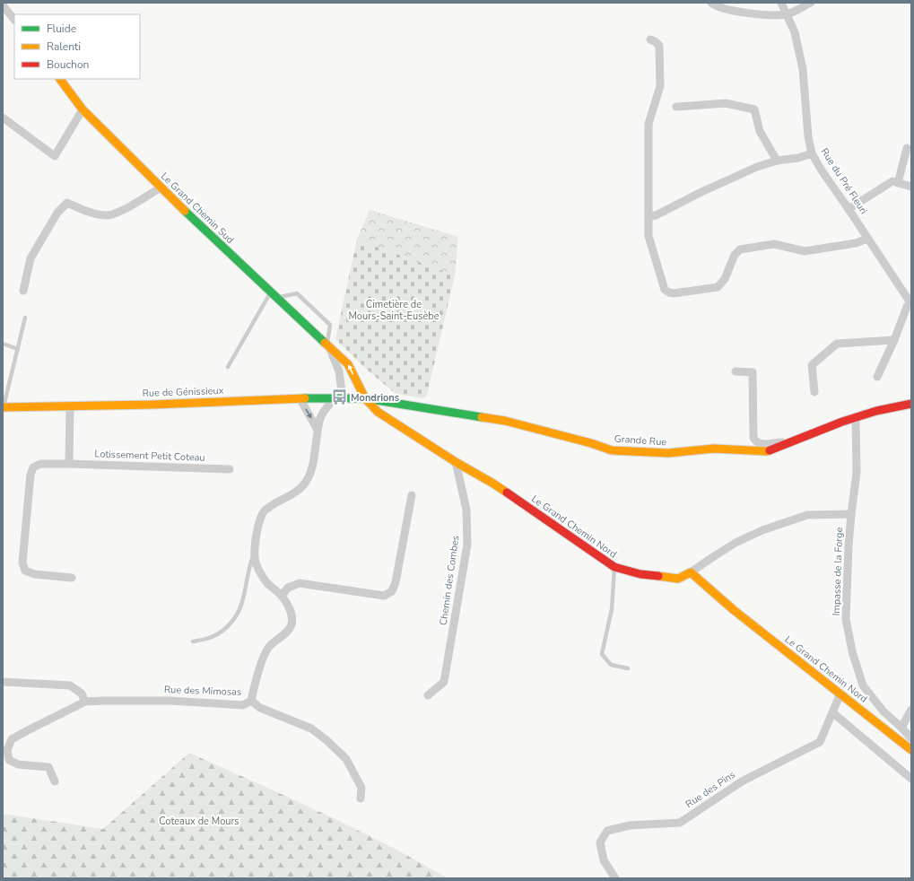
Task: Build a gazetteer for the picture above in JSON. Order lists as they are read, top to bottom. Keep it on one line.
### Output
{"streets":{"street":["Rue du Pré Fleuri","Le Grand Chemin Sud","Rue de Génissieux","Grande Rue","Lotissement Petit Coteau","Le Grand Chemin Nord","Impasse de la Forge","Chemin des Combes","Rue des Mimosas","Rue des Pins"]},"crossings":[["Le Grand Chemin Sud","Rue de Génissieux"],["Le Grand Chemin Sud","Grande Rue"],["Le Grand Chemin Sud","Le Grand Chemin Nord"],["Rue de Génissieux","Grande Rue"],["Rue de Génissieux","Le Grand Chemin Nord"],["Rue de Génissieux","Rue des Mimosas"],["Grande Rue","Le Grand Chemin Nord"],["Grande Rue","Impasse de la Forge"],["Le Grand Chemin Nord","Chemin des Combes"],["Le Grand Chemin Nord","Rue des Pins"]],"parks":["Cimetière de Mours-Saint-Eusèbe","Coteaux de Mours"],"places":{"bus stop":["Mondrions"]},"legend":["Fluide","Ralenti","Bouchon"]}
